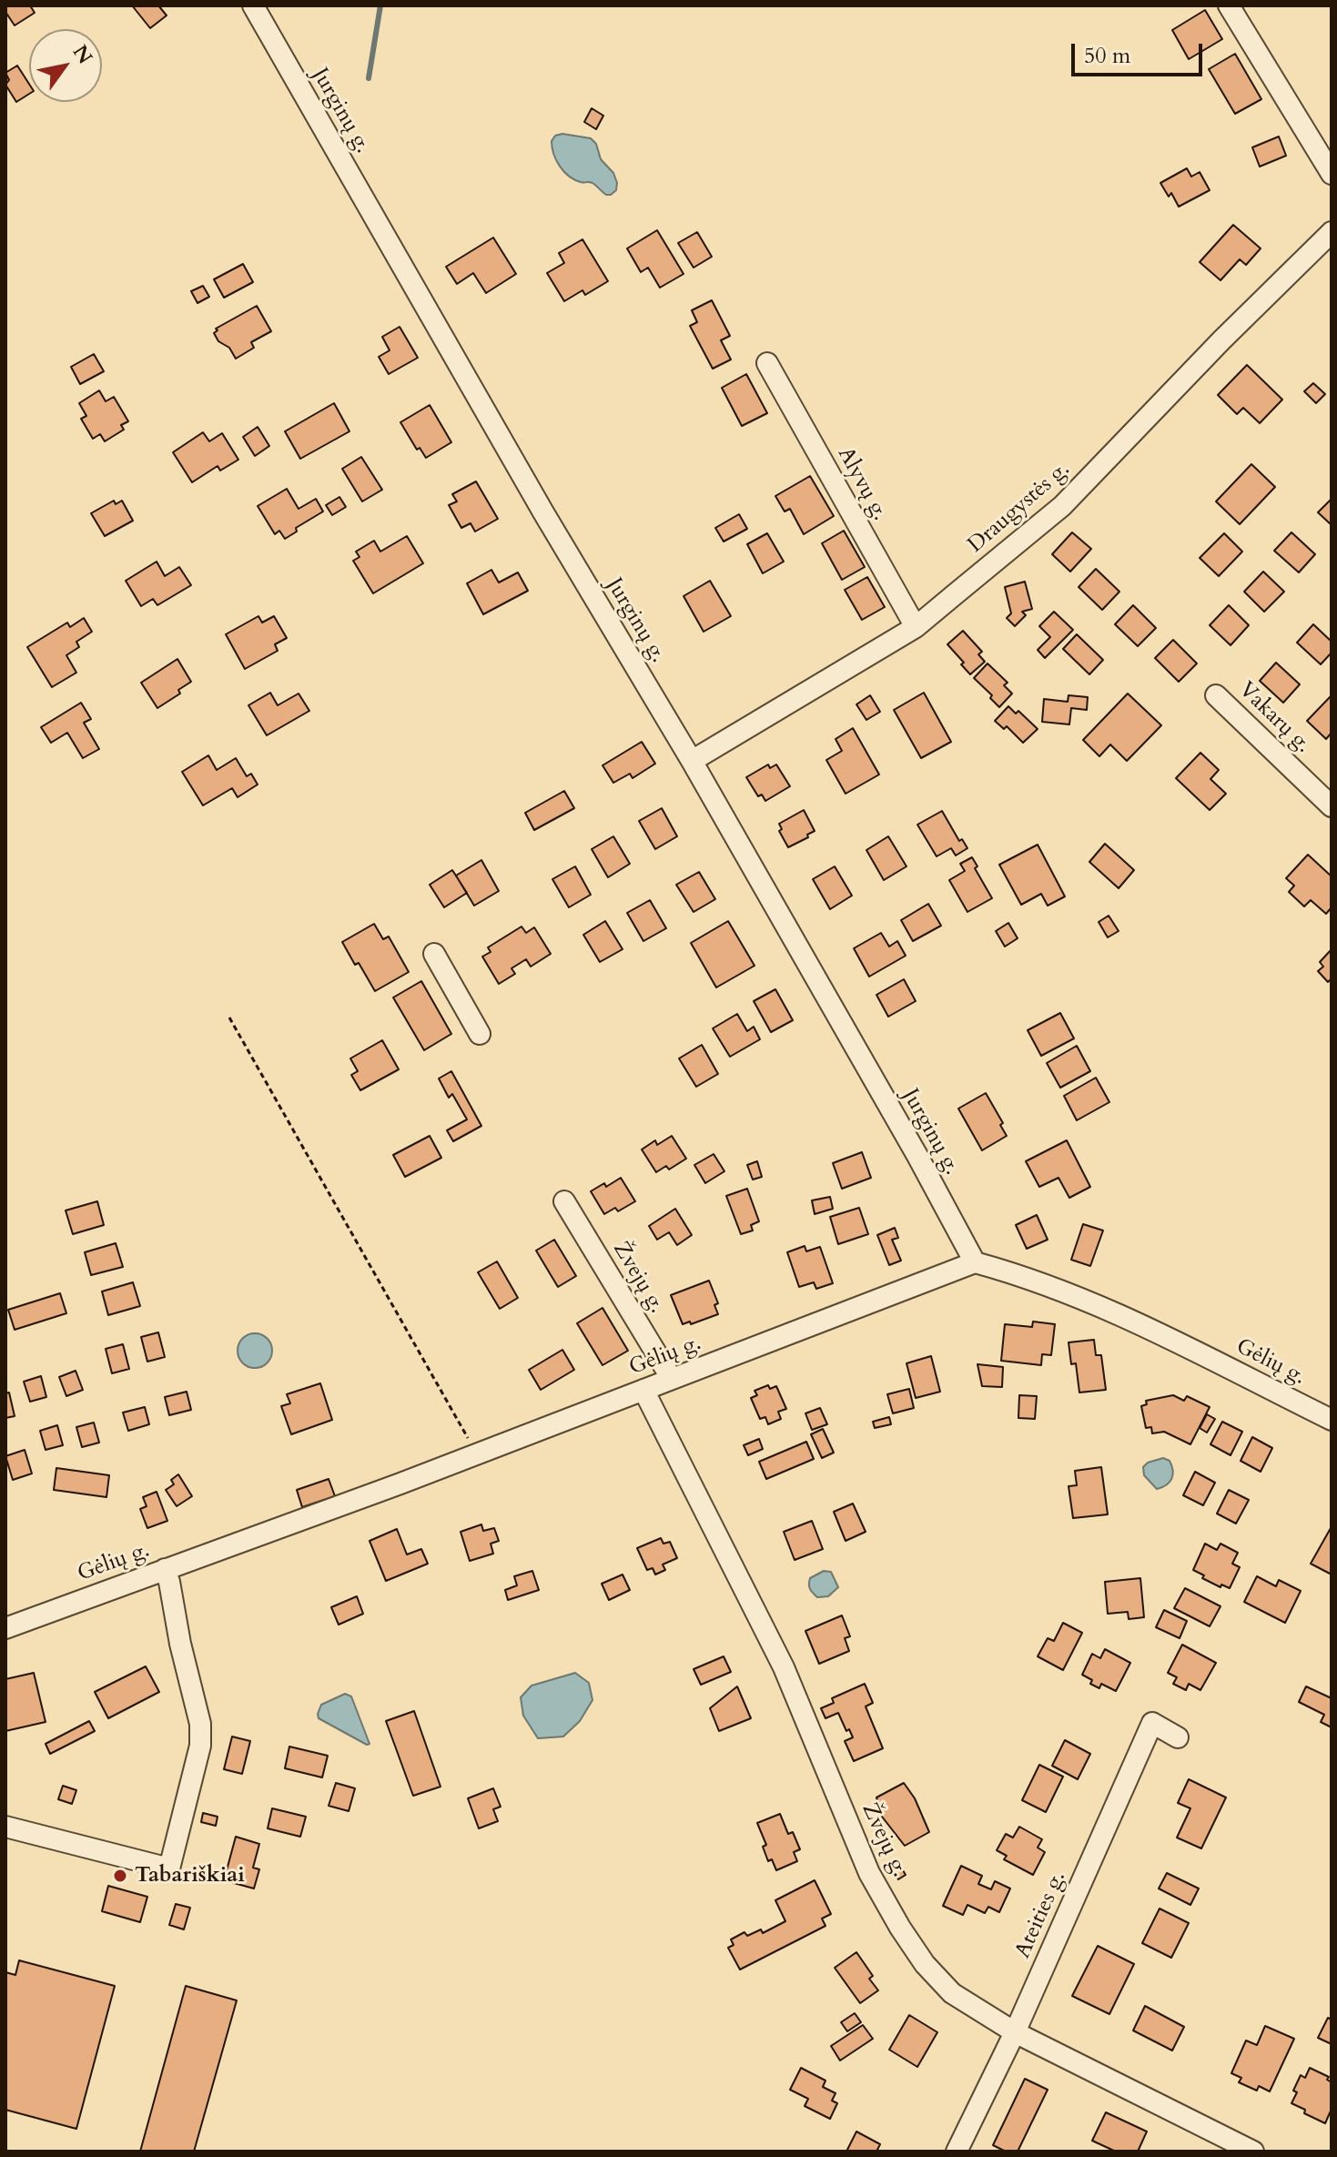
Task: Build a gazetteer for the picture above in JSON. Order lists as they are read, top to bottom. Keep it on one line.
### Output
{"streets":{"street":["Jurginų g.","Alyvų g.","Draugystės g.","Vakarų g.","Žvejų g.","Gėlių g.","Ateities g."]},"crossings":[["Jurginų g.","Draugystės g."],["Jurginų g.","Gėlių g."],["Alyvų g.","Draugystės g."],["Žvejų g.","Gėlių g."],["Žvejų g.","Ateities g."]],"places":["Tabariškiai"],"scale_bar":"50 m","north":"top right"}
